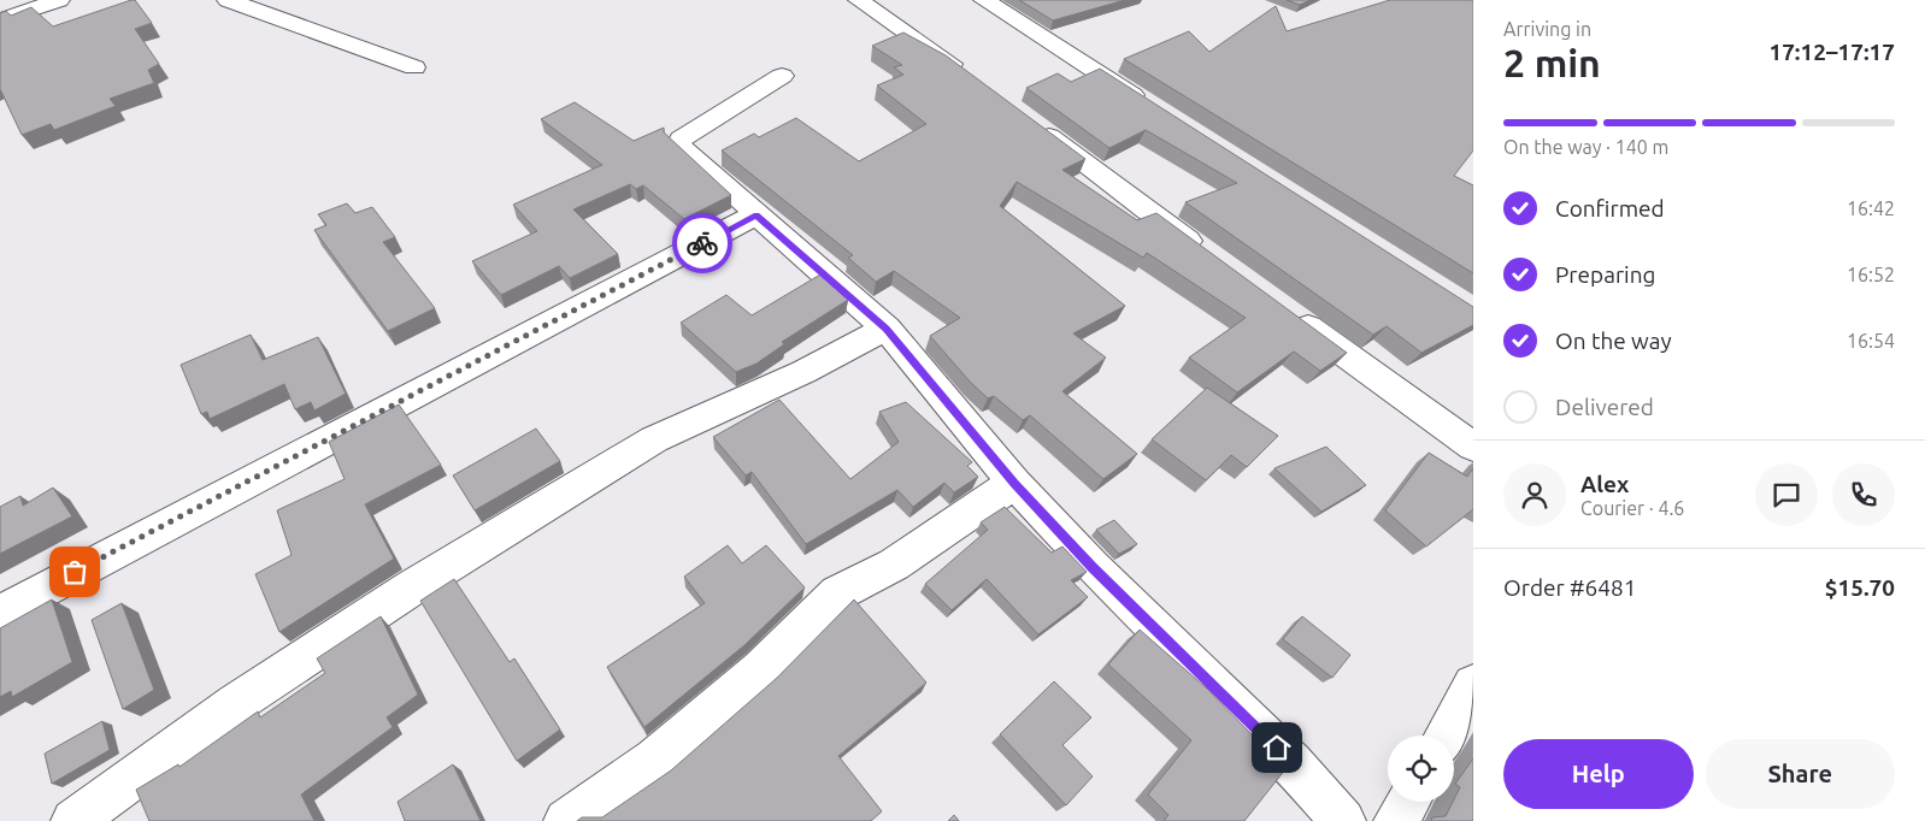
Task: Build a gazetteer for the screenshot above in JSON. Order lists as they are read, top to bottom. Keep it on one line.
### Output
{"page":{"heading":["2 min","Arriving in","17:12–17:17"],"panel":["Alex","Courier · 4.6","Order #6481","$15.70"],"bar":"On the way · 140 m","list":[["Confirmed","16:42"],["Preparing","16:52"],["On the way","16:54"],"Delivered"],"buttons":["Help","Share"]}}
